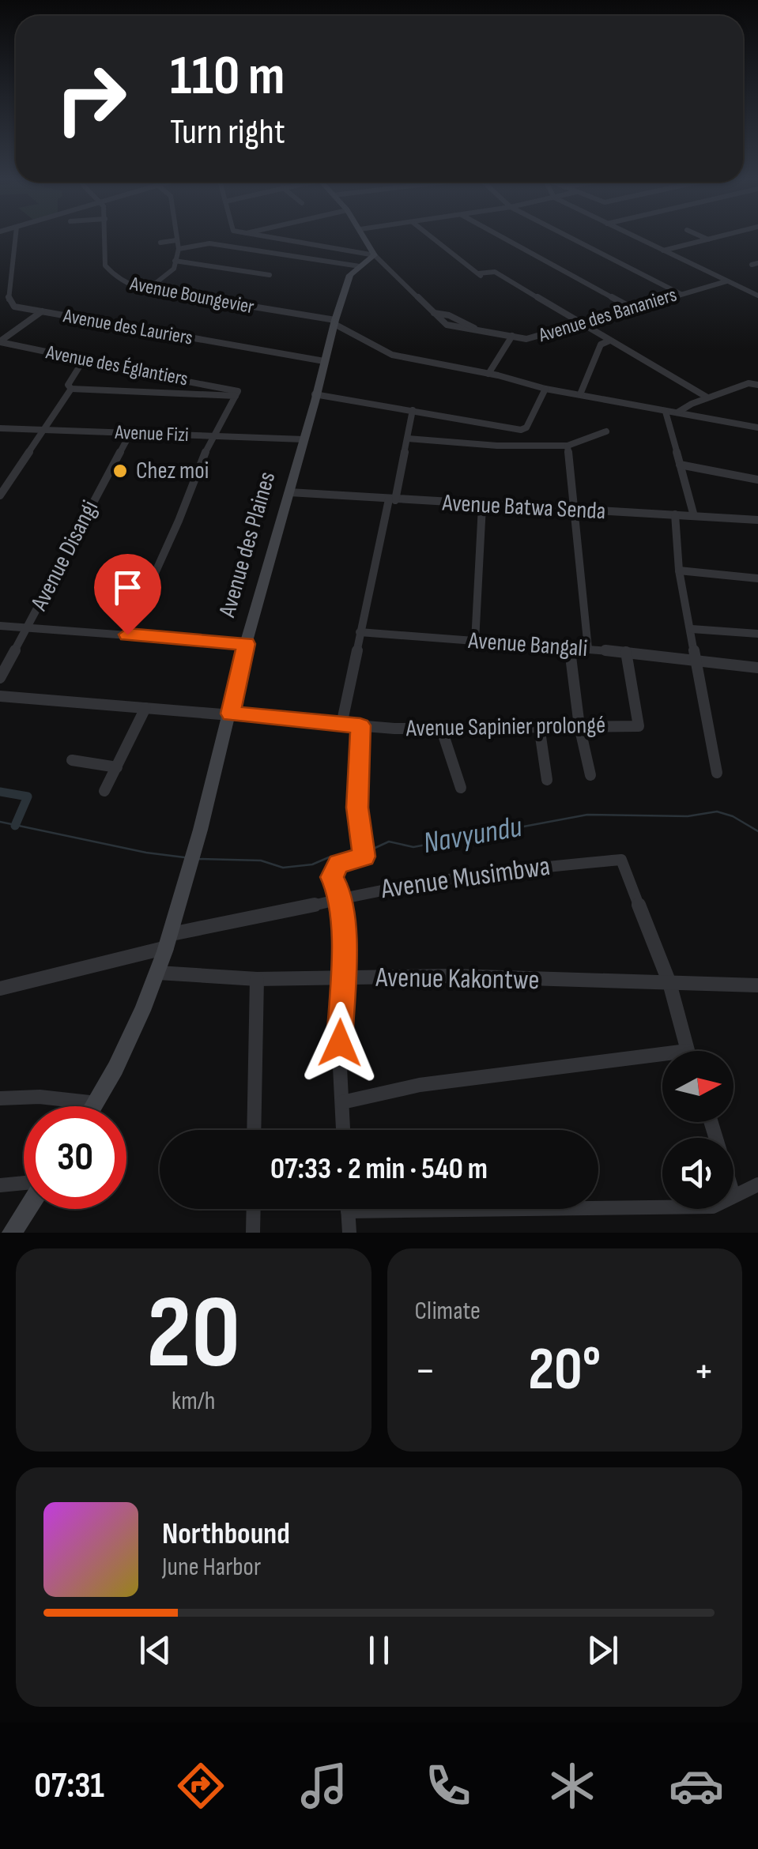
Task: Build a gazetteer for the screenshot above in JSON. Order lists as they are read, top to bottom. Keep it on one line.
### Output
{"streets":{"street":["Avenue Boungevier","Avenue des Bananiers","Avenue des Lauriers","Avenue des Églantiers","Avenue Fizi","Avenue Batwa Senda","Avenue des Plaines","Avenue Disangi","Avenue Bangali","Avenue Sapinier prolongé","Avenue Musimbwa","Avenue Kakontwe"]},"crossings":[["Avenue Boungevier","Avenue des Plaines"],["Avenue des Bananiers","Avenue des Plaines"],["Avenue des Lauriers","Avenue des Plaines"],["Avenue Fizi","Avenue des Plaines"],["Avenue Fizi","Avenue Disangi"],["Avenue Batwa Senda","Avenue des Plaines"],["Avenue des Plaines","Avenue Sapinier prolongé"],["Avenue des Plaines","Avenue Musimbwa"],["Avenue des Plaines","Avenue Kakontwe"],["Avenue Bangali","Avenue Sapinier prolongé"],["Avenue Musimbwa","Avenue Kakontwe"]],"water":["Navyundu"],"places":["Chez moi"],"north":"right","page":{"turn":["110 m","Turn right"],"limit":"30","trip":"07:33 · 2 min · 540 m","tile":[["20","km/h"],"Climate"],"heat":["−","20°","+"],"song":["Northbound","June Harbor"],"tabs":"07:31"}}
